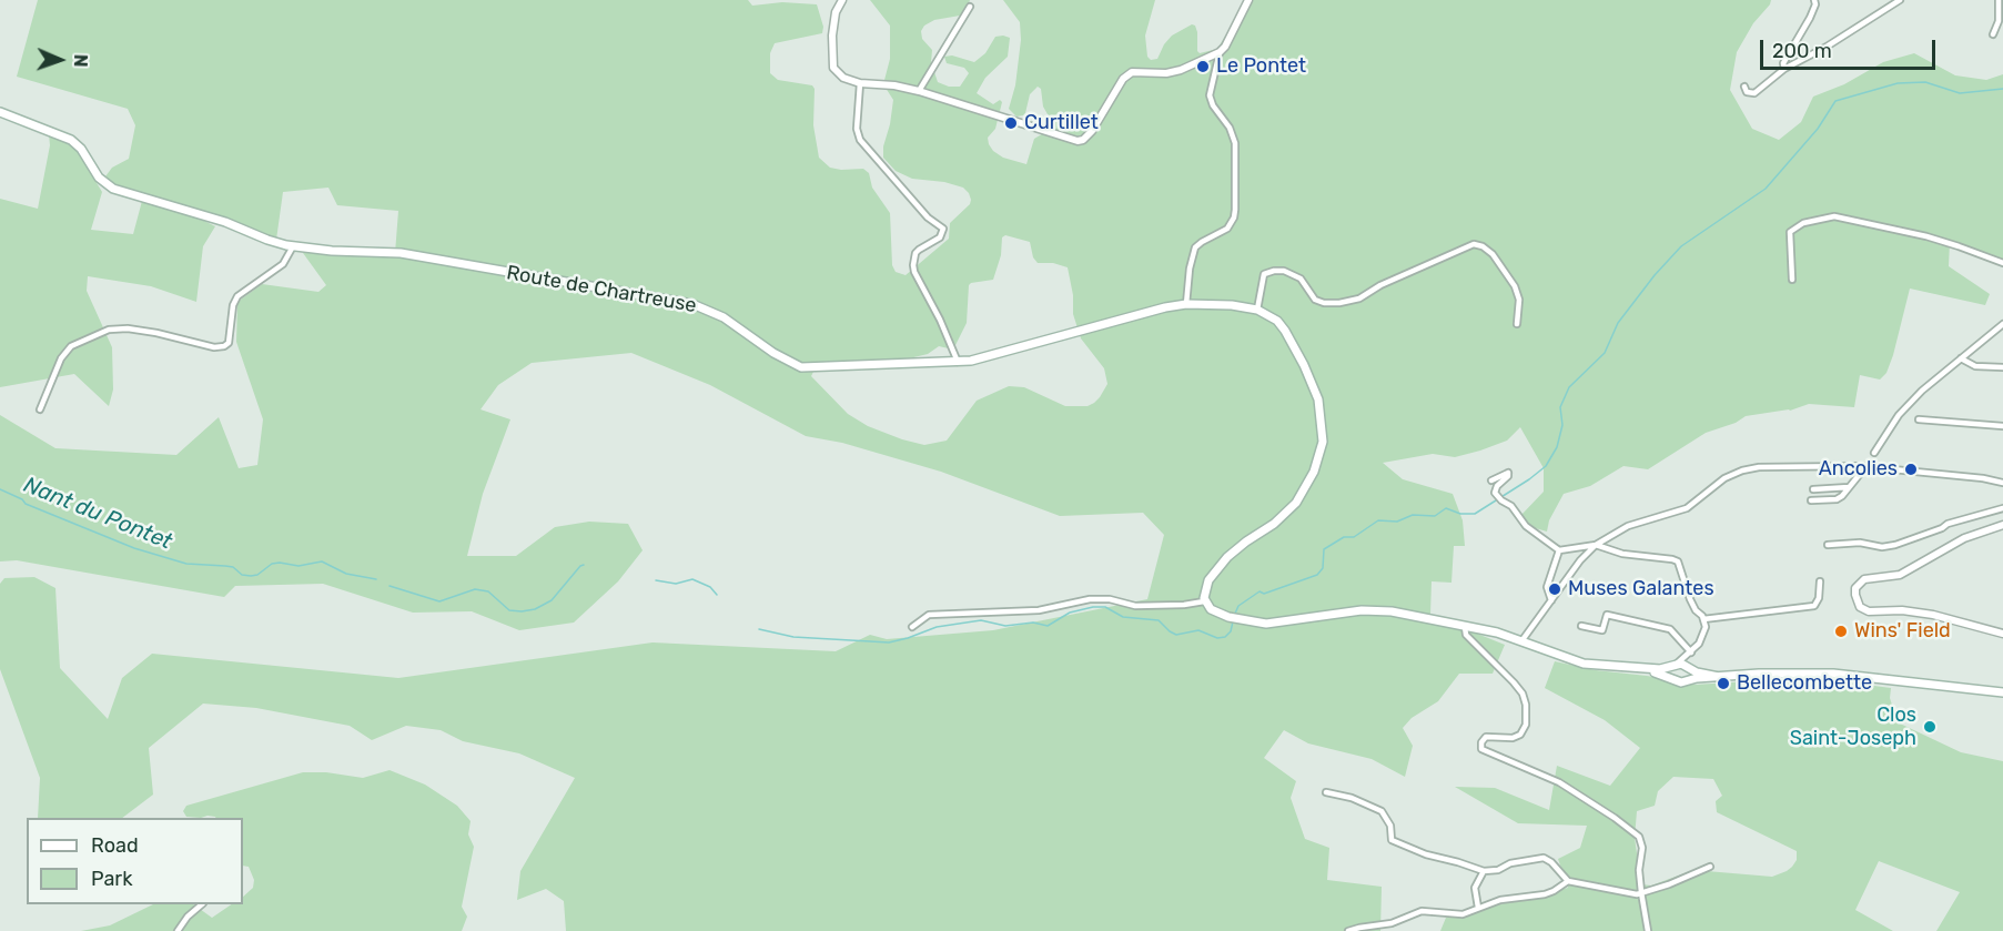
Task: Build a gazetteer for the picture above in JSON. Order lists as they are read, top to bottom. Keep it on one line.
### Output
{"streets":{"main road":["Route de Chartreuse"]},"water":["Nant du Pontet"],"places":["Le Pontet","Curtillet","Ancolies","Muses Galantes","Wins' Field","Bellecombette","Clos Saint-Joseph"],"legend":["Road","Park"],"scale_bar":"200 m","north":"right"}
